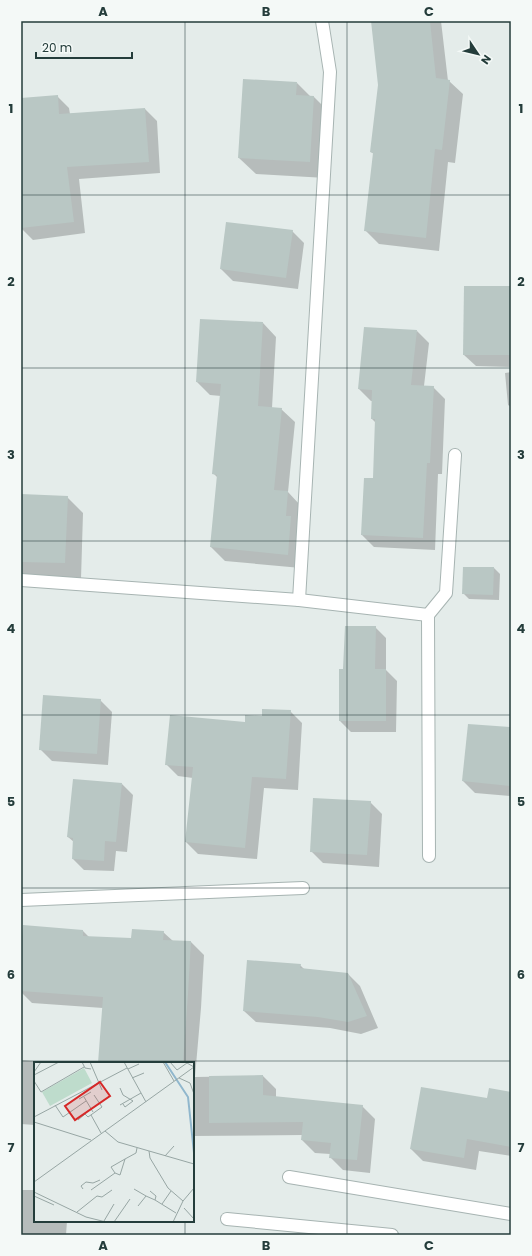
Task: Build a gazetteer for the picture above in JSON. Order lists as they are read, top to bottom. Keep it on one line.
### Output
{"scale_bar":"20 m","north":"bottom right","grid":{"columns":["A","B","C"],"rows":["1","2","3","4","5","6","7"]}}
